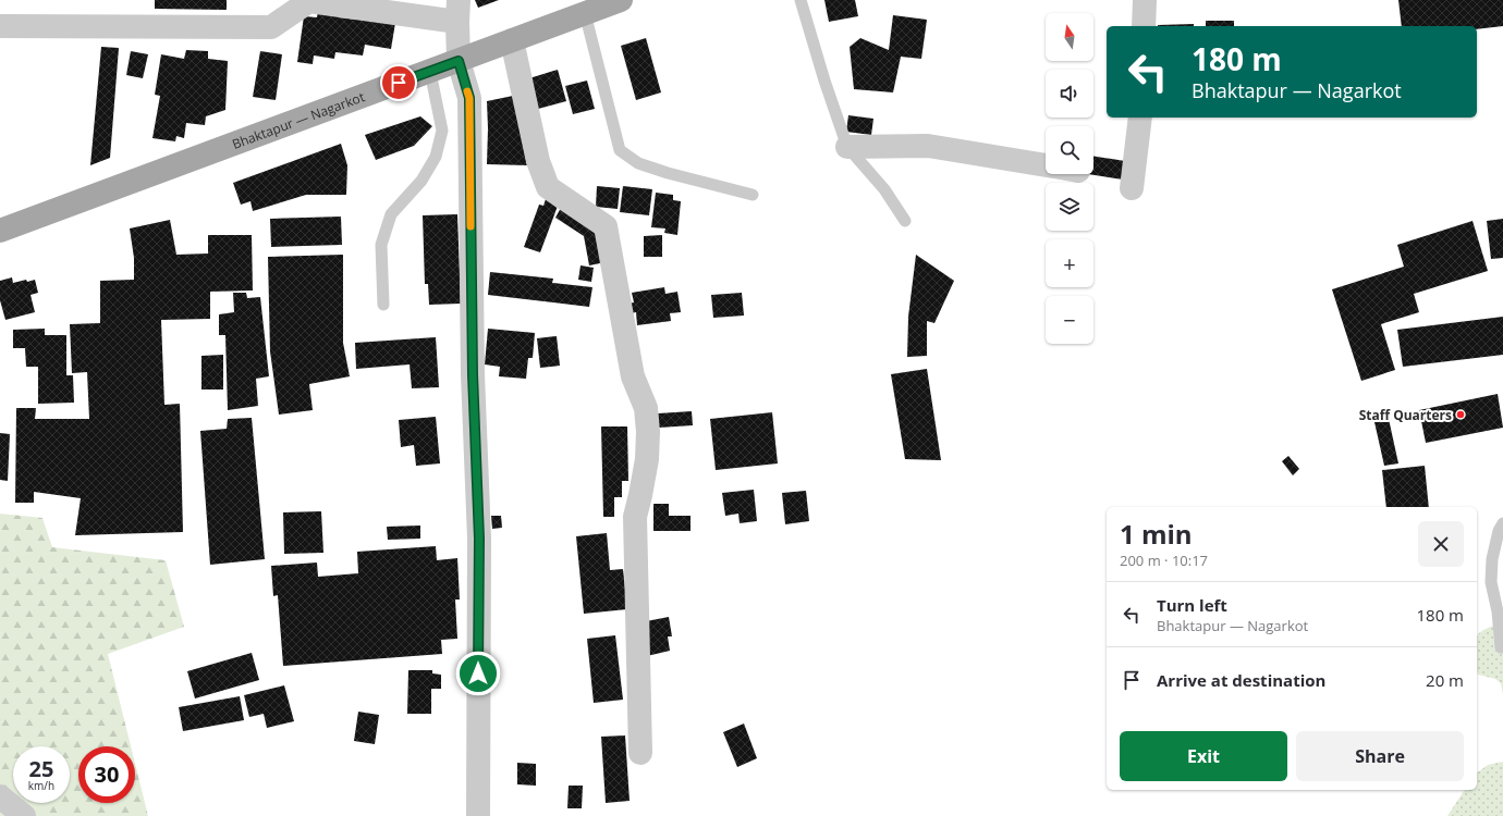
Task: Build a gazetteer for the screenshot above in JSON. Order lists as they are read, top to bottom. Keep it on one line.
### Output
{"streets":{"main road":["Bhaktapur — Nagarkot"]},"places":["Staff Quarters"],"north":"top","page":{"map_buttons":["+","−"],"turn":["180 m","Bhaktapur — Nagarkot"],"heading":["1 min","200 m · 10:17"],"list":[{"name":"Turn left","note":"Bhaktapur — Nagarkot","value":"180 m"},{"name":"Arrive at destination","value":"20 m"}],"buttons":["Exit","Share"],"speed":"25 km/h","limit":"30"}}
